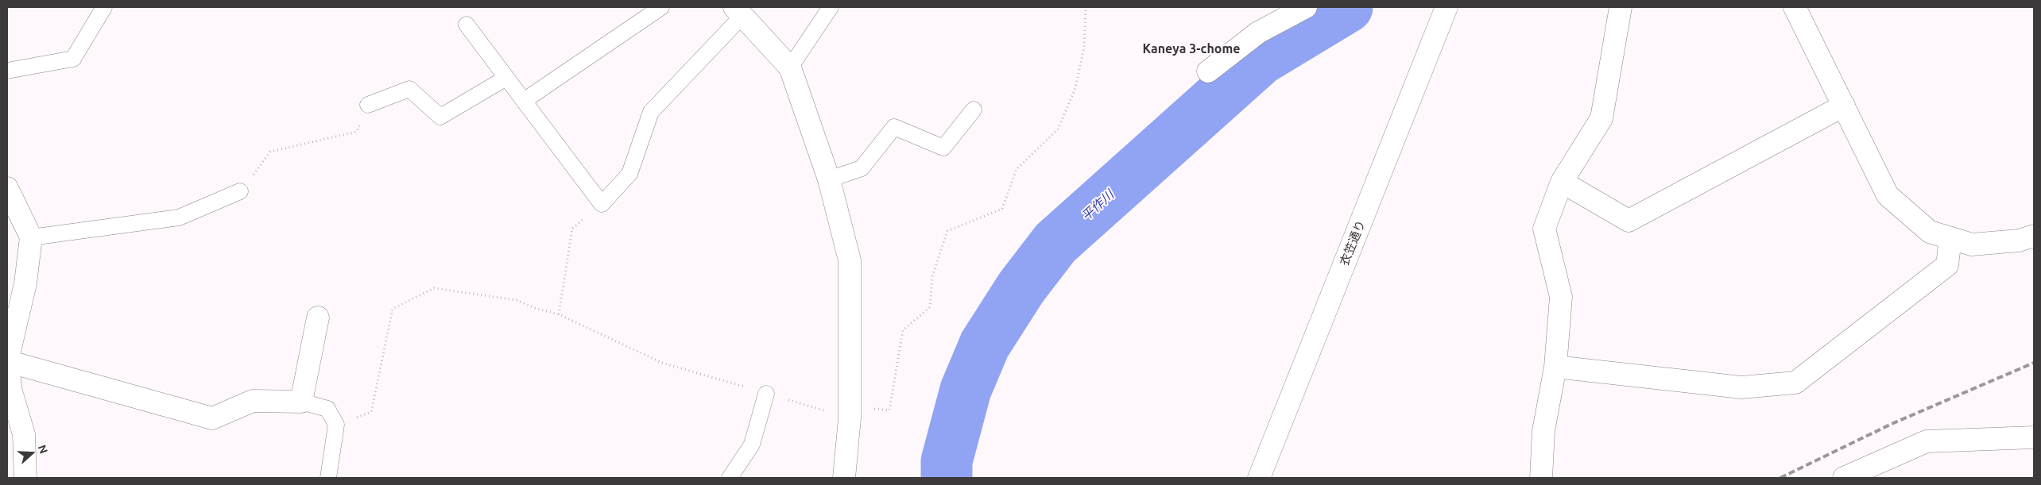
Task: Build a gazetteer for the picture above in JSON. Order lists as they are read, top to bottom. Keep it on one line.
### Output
{"streets":{"street":["衣笠通り"]},"districts":["Kaneya 3-chome"],"water":["平作川"],"north":"right"}
